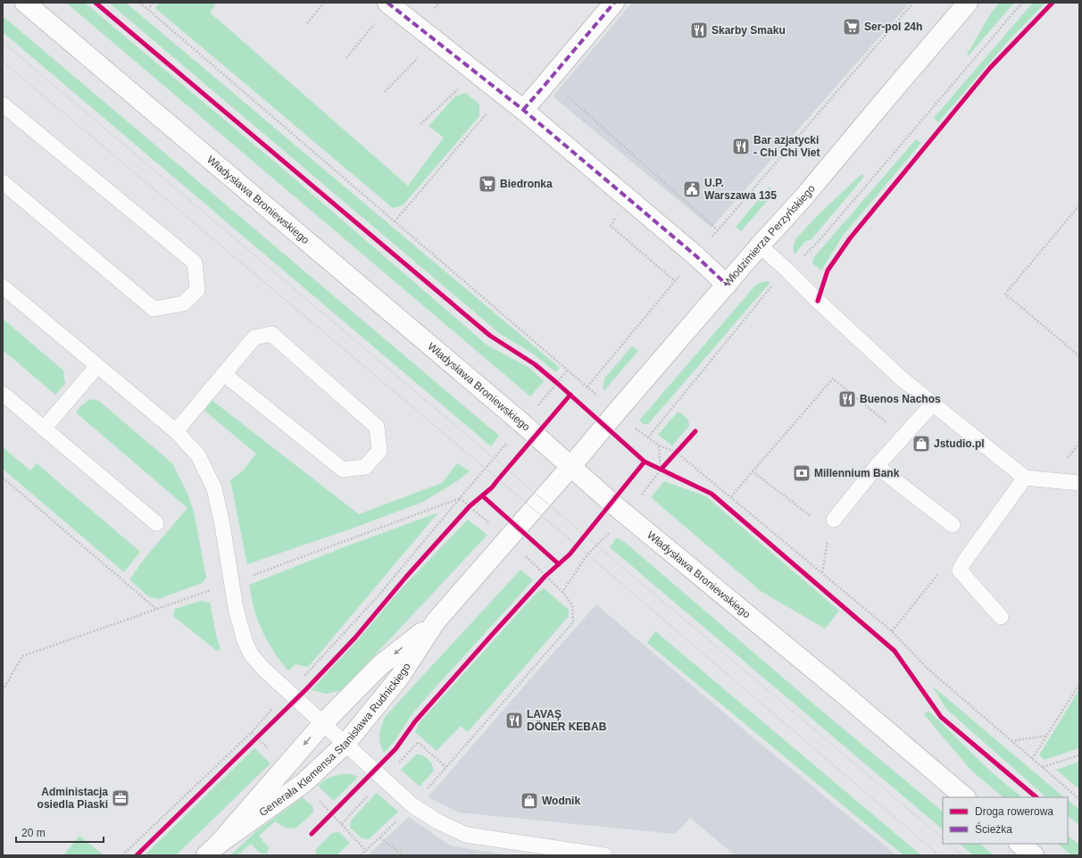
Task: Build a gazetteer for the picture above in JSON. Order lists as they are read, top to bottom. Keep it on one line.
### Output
{"streets":{"street":["Władysława Broniewskiego","Włodzimierza Perzyńskiego","Generała Klemensa Stanisława Rudnickiego"]},"crossings":[["Władysława Broniewskiego","Włodzimierza Perzyńskiego"],["Władysława Broniewskiego","Generała Klemensa Stanisława Rudnickiego"],["Włodzimierza Perzyńskiego","Generała Klemensa Stanisława Rudnickiego"]],"places":{"supermarket":["Ser-pol 24h","Biedronka"],"restaurant":["Skarby Smaku","Bar azjatycki - Chi Chi Viet","Buenos Nachos","LAVAŞ DÖNER KEBAB"],"public building":["U.P. Warszawa 135"],"shop":["Jstudio.pl","Wodnik"],"bank":["Millennium Bank"],"office":["Administacja osiedla Piaski"]},"legend":["Droga rowerowa","Ścieżka"],"scale_bar":"20 m"}
